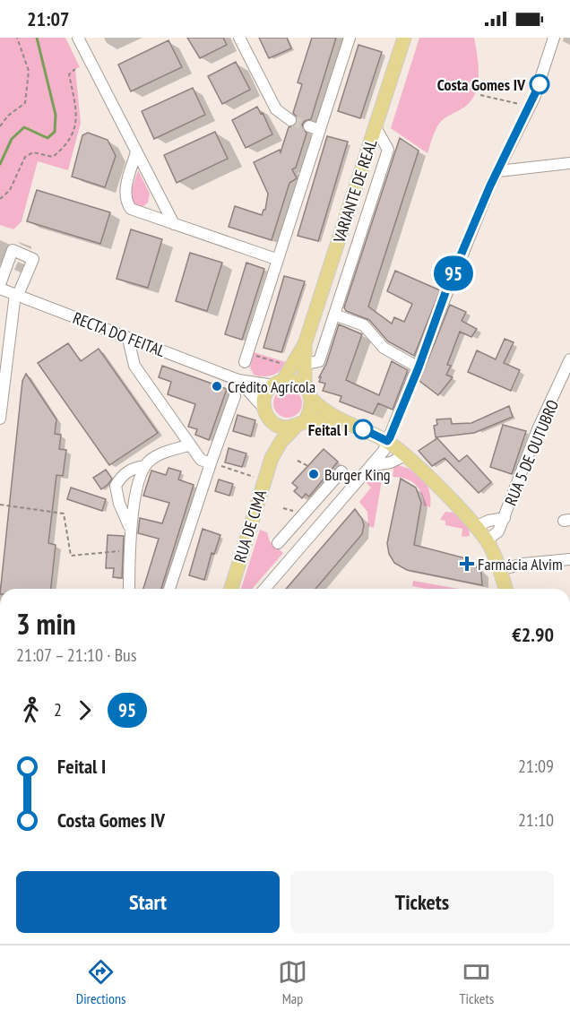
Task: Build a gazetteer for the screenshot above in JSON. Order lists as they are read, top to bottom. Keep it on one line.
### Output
{"streets":{"main road":["VARIANTE DE REAL","RECTA DO FEITAL","RUA DE CIMA"],"street":["RUA 5 DE OUTUBRO"]},"crossings":[["VARIANTE DE REAL","RECTA DO FEITAL"],["VARIANTE DE REAL","RUA DE CIMA"],["RECTA DO FEITAL","RUA 5 DE OUTUBRO"],["RECTA DO FEITAL","RUA DE CIMA"]],"places":{"other":["Costa Gomes IV","Crédito Agrícola","Feital I","Burger King"],"health":["Farmácia Alvim"]},"lines":["bus line 95"],"page":{"status":"21:07","on_map":"95","heading":["3 min","21:07 – 21:10 · Bus","€2.90"],"legs":["2","95"],"list":[{"name":"Feital I","value":"21:09"},{"name":"Costa Gomes IV","value":"21:10"}],"buttons":["Start","Tickets"],"tabs":["Directions","Map","Tickets"]}}
